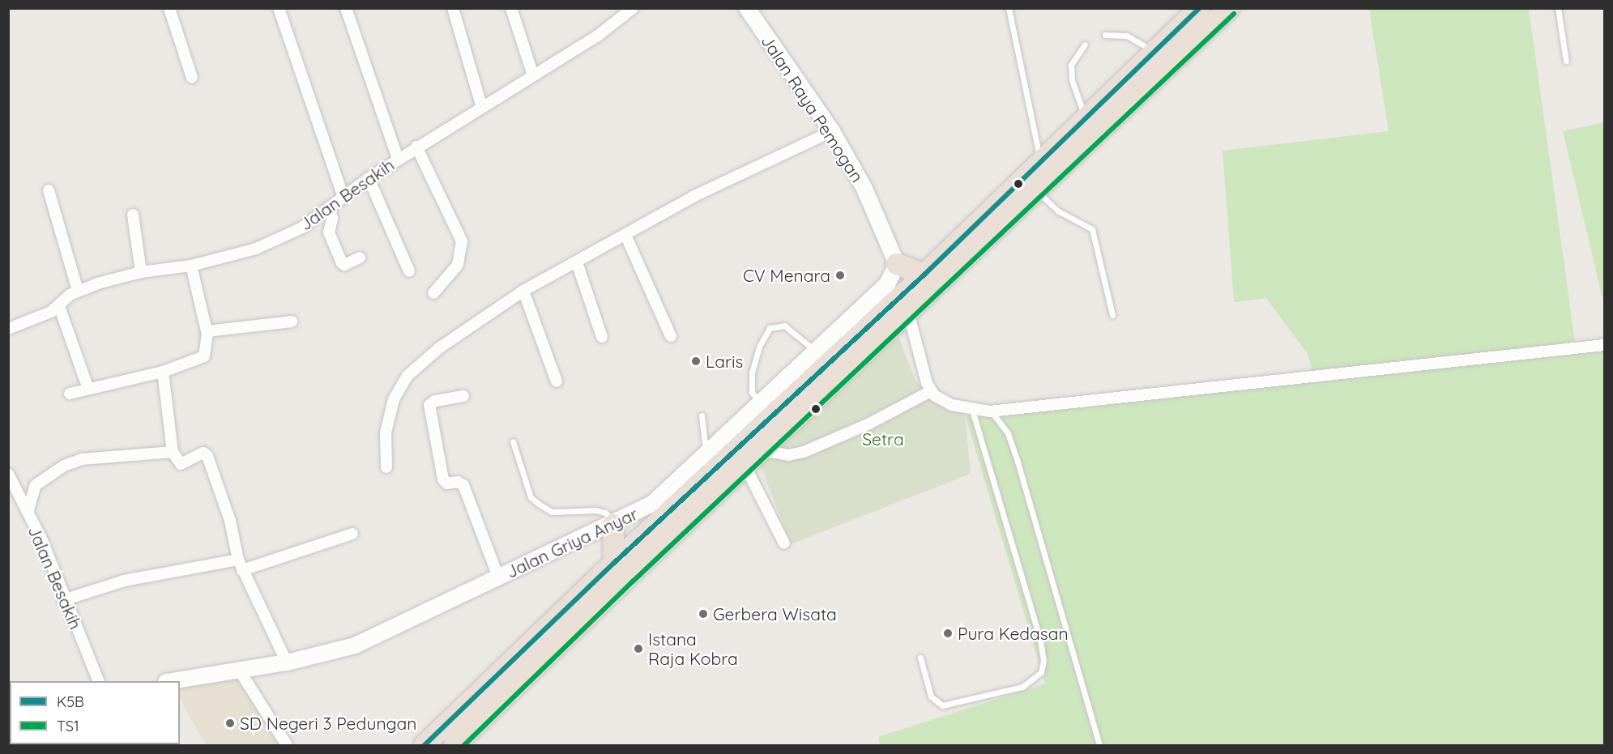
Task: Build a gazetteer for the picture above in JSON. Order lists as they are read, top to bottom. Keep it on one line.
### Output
{"streets":{"street":["Jalan Raya Pemogan","Jalan Besakih","Jalan Griya Anyar"]},"crossings":[["Jalan Raya Pemogan","Jalan Griya Anyar"]],"parks":["Setra"],"places":["CV Menara","Laris","Gerbera Wisata","Pura Kedasan","Istana Raja Kobra","SD Negeri 3 Pedungan"],"lines":["transit line K5B","transit line TS1"],"legend":["K5B","TS1"]}
